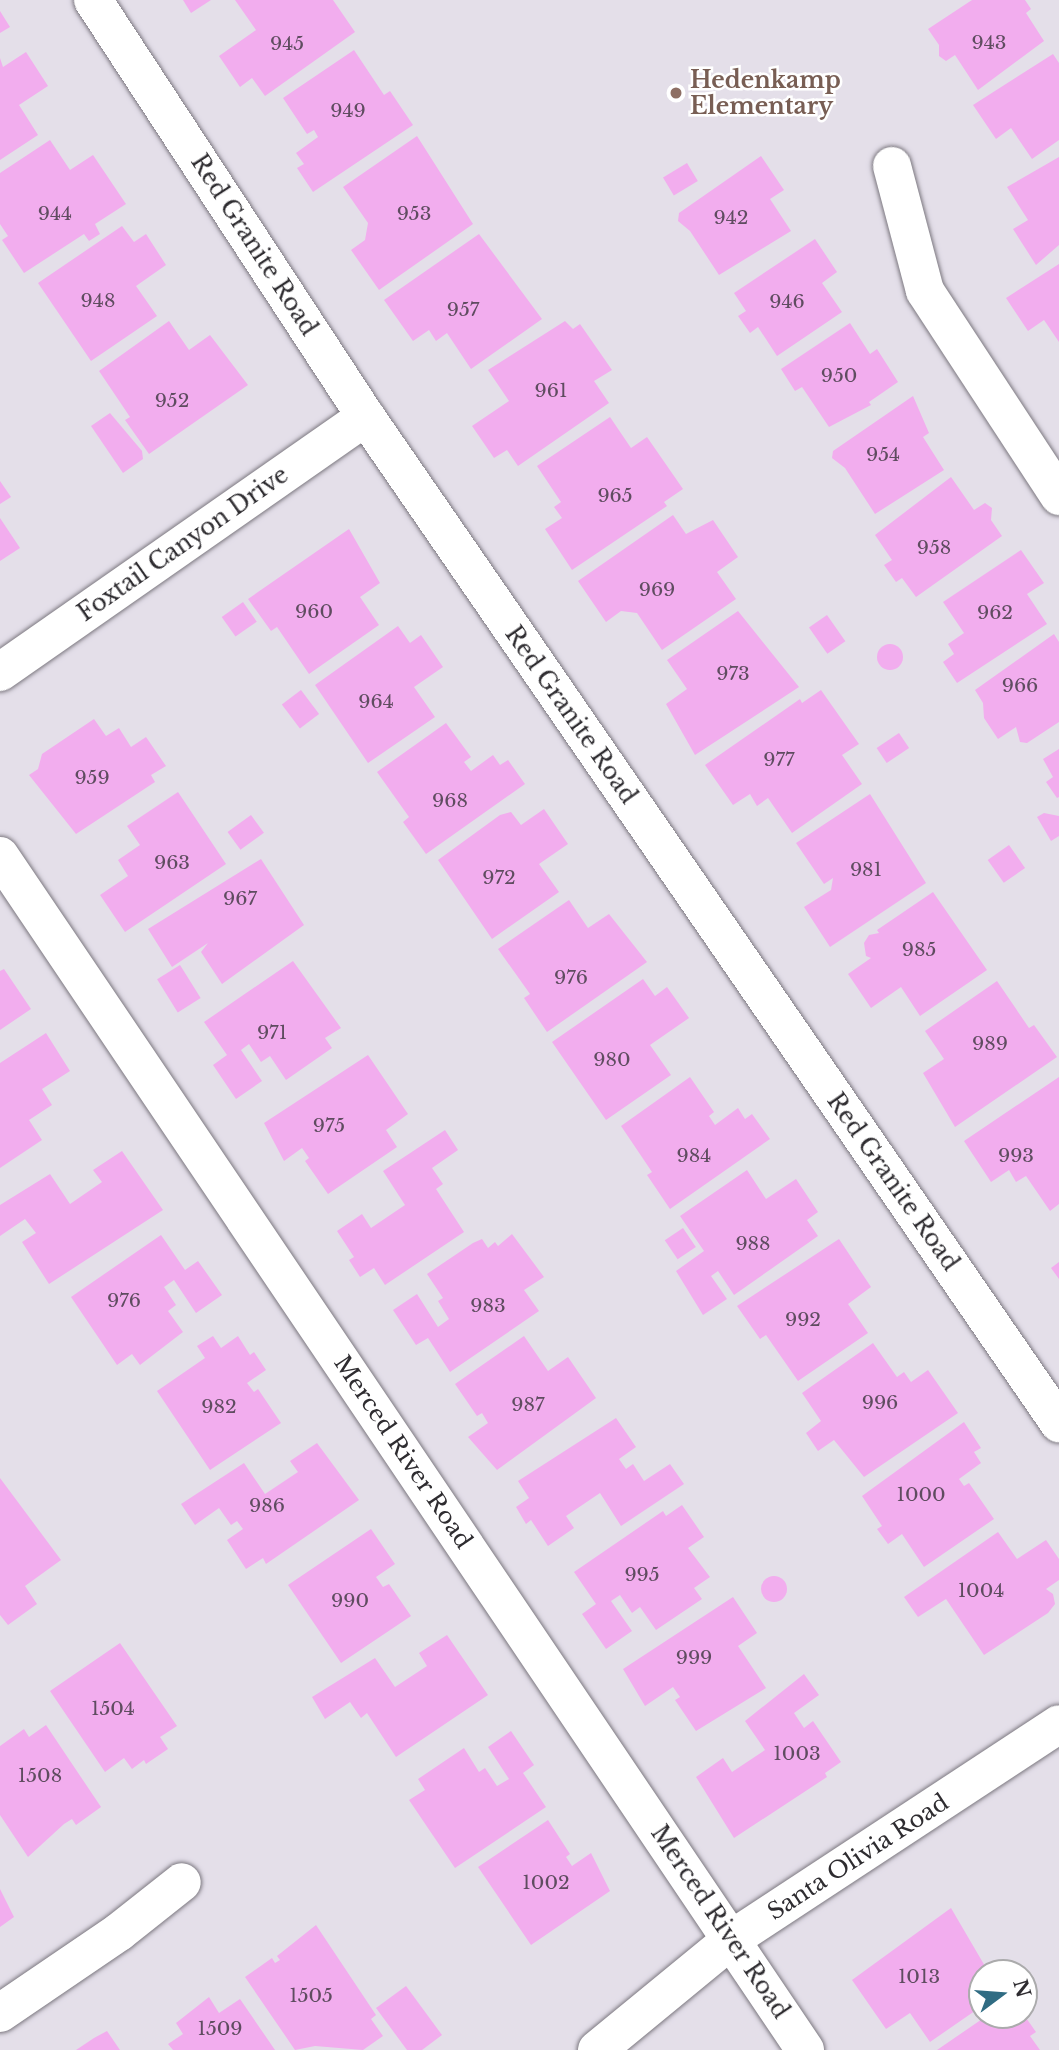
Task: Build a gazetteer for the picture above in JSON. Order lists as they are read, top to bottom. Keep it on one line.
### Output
{"streets":{"street":["Red Granite Road","Foxtail Canyon Drive","Merced River Road","Santa Olivia Road"]},"crossings":[["Red Granite Road","Foxtail Canyon Drive"],["Merced River Road","Santa Olivia Road"]],"places":["Hedenkamp Elementary"],"house_numbers":["943","945","949","944","953","942","948","946","957","950","961","952","954","965","958","969","960","962","973","966","964","977","959","968","963","981","972","967","985","976","971","989","980","975","984","993","988","976","983","992","996","987","982","1000","986","995","1004","990","999","1504","1003","1508","1002","1013","1505","1509"],"north":"right"}
